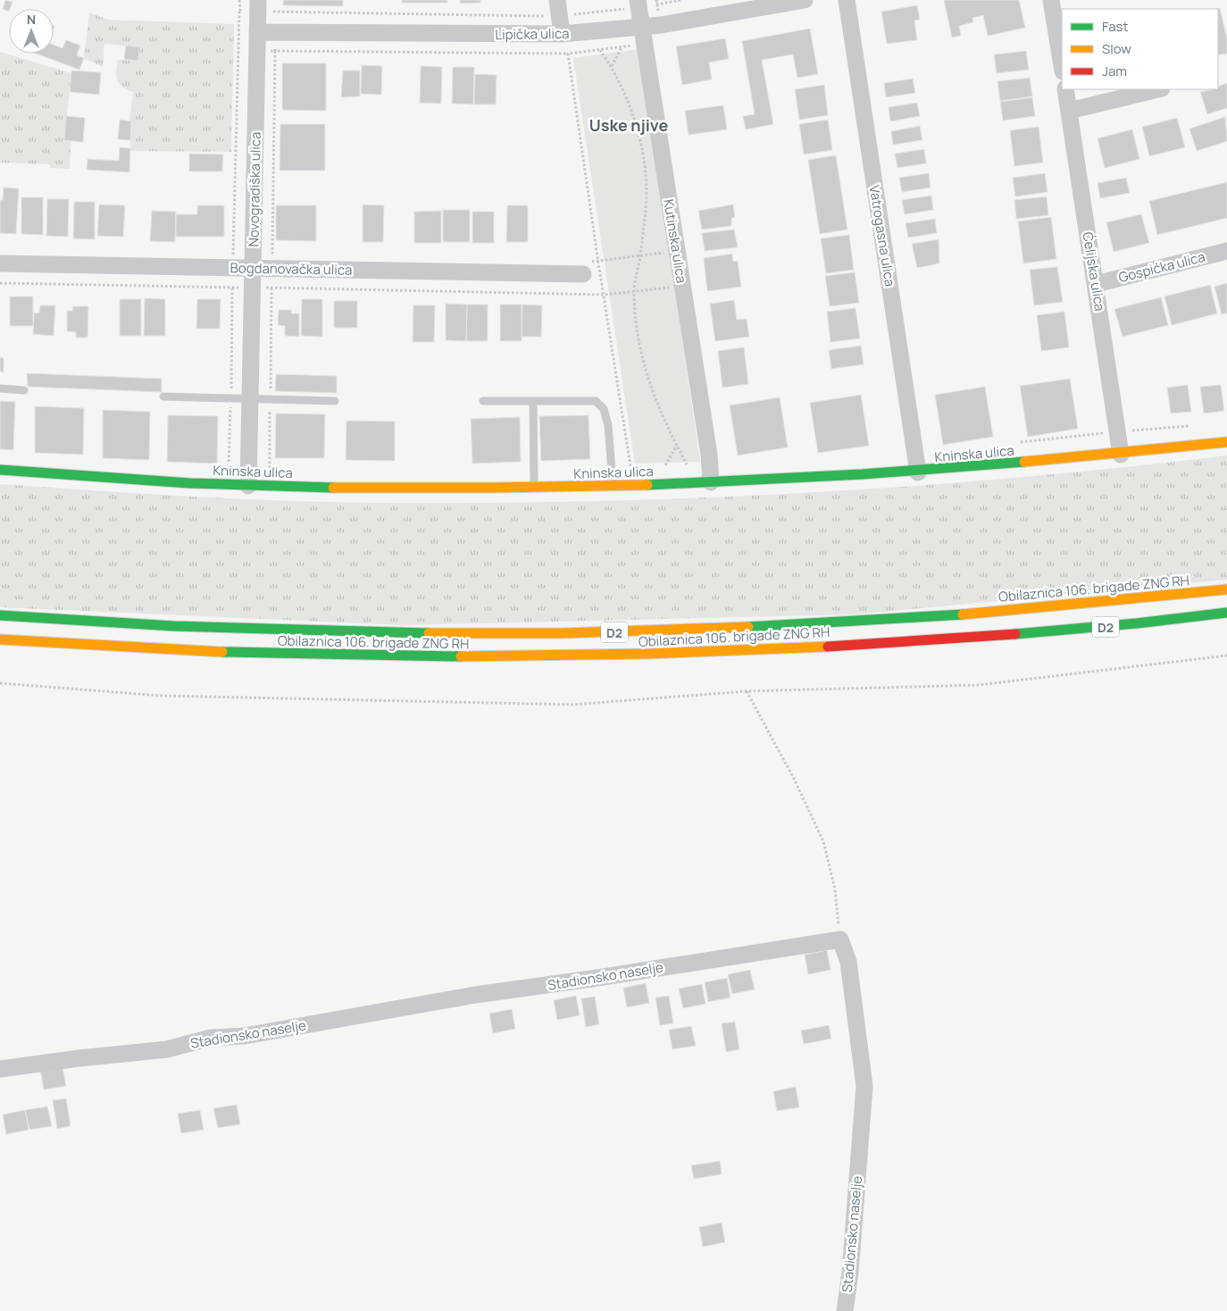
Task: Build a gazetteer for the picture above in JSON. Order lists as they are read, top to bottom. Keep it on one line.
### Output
{"streets":{"main road":["Kninska ulica","Obilaznica 106. brigade ZNG RH","D2"],"street":["Lipička ulica","Novogradiška ulica","Vatrogasna ulica","Kutinska ulica","Gospićka ulica","Bogdanovačka ulica","Ćelijska ulica","Stadionsko naselje"]},"crossings":[["Lipička ulica","Novogradiška ulica"],["Lipička ulica","Kutinska ulica"],["Novogradiška ulica","Bogdanovačka ulica"],["Novogradiška ulica","Kninska ulica"],["Vatrogasna ulica","Kninska ulica"],["Kutinska ulica","Kninska ulica"],["Gospićka ulica","Ćelijska ulica"],["Ćelijska ulica","Kninska ulica"]],"districts":["Uske njive"],"legend":["Fast","Slow","Jam"],"north":"top"}
